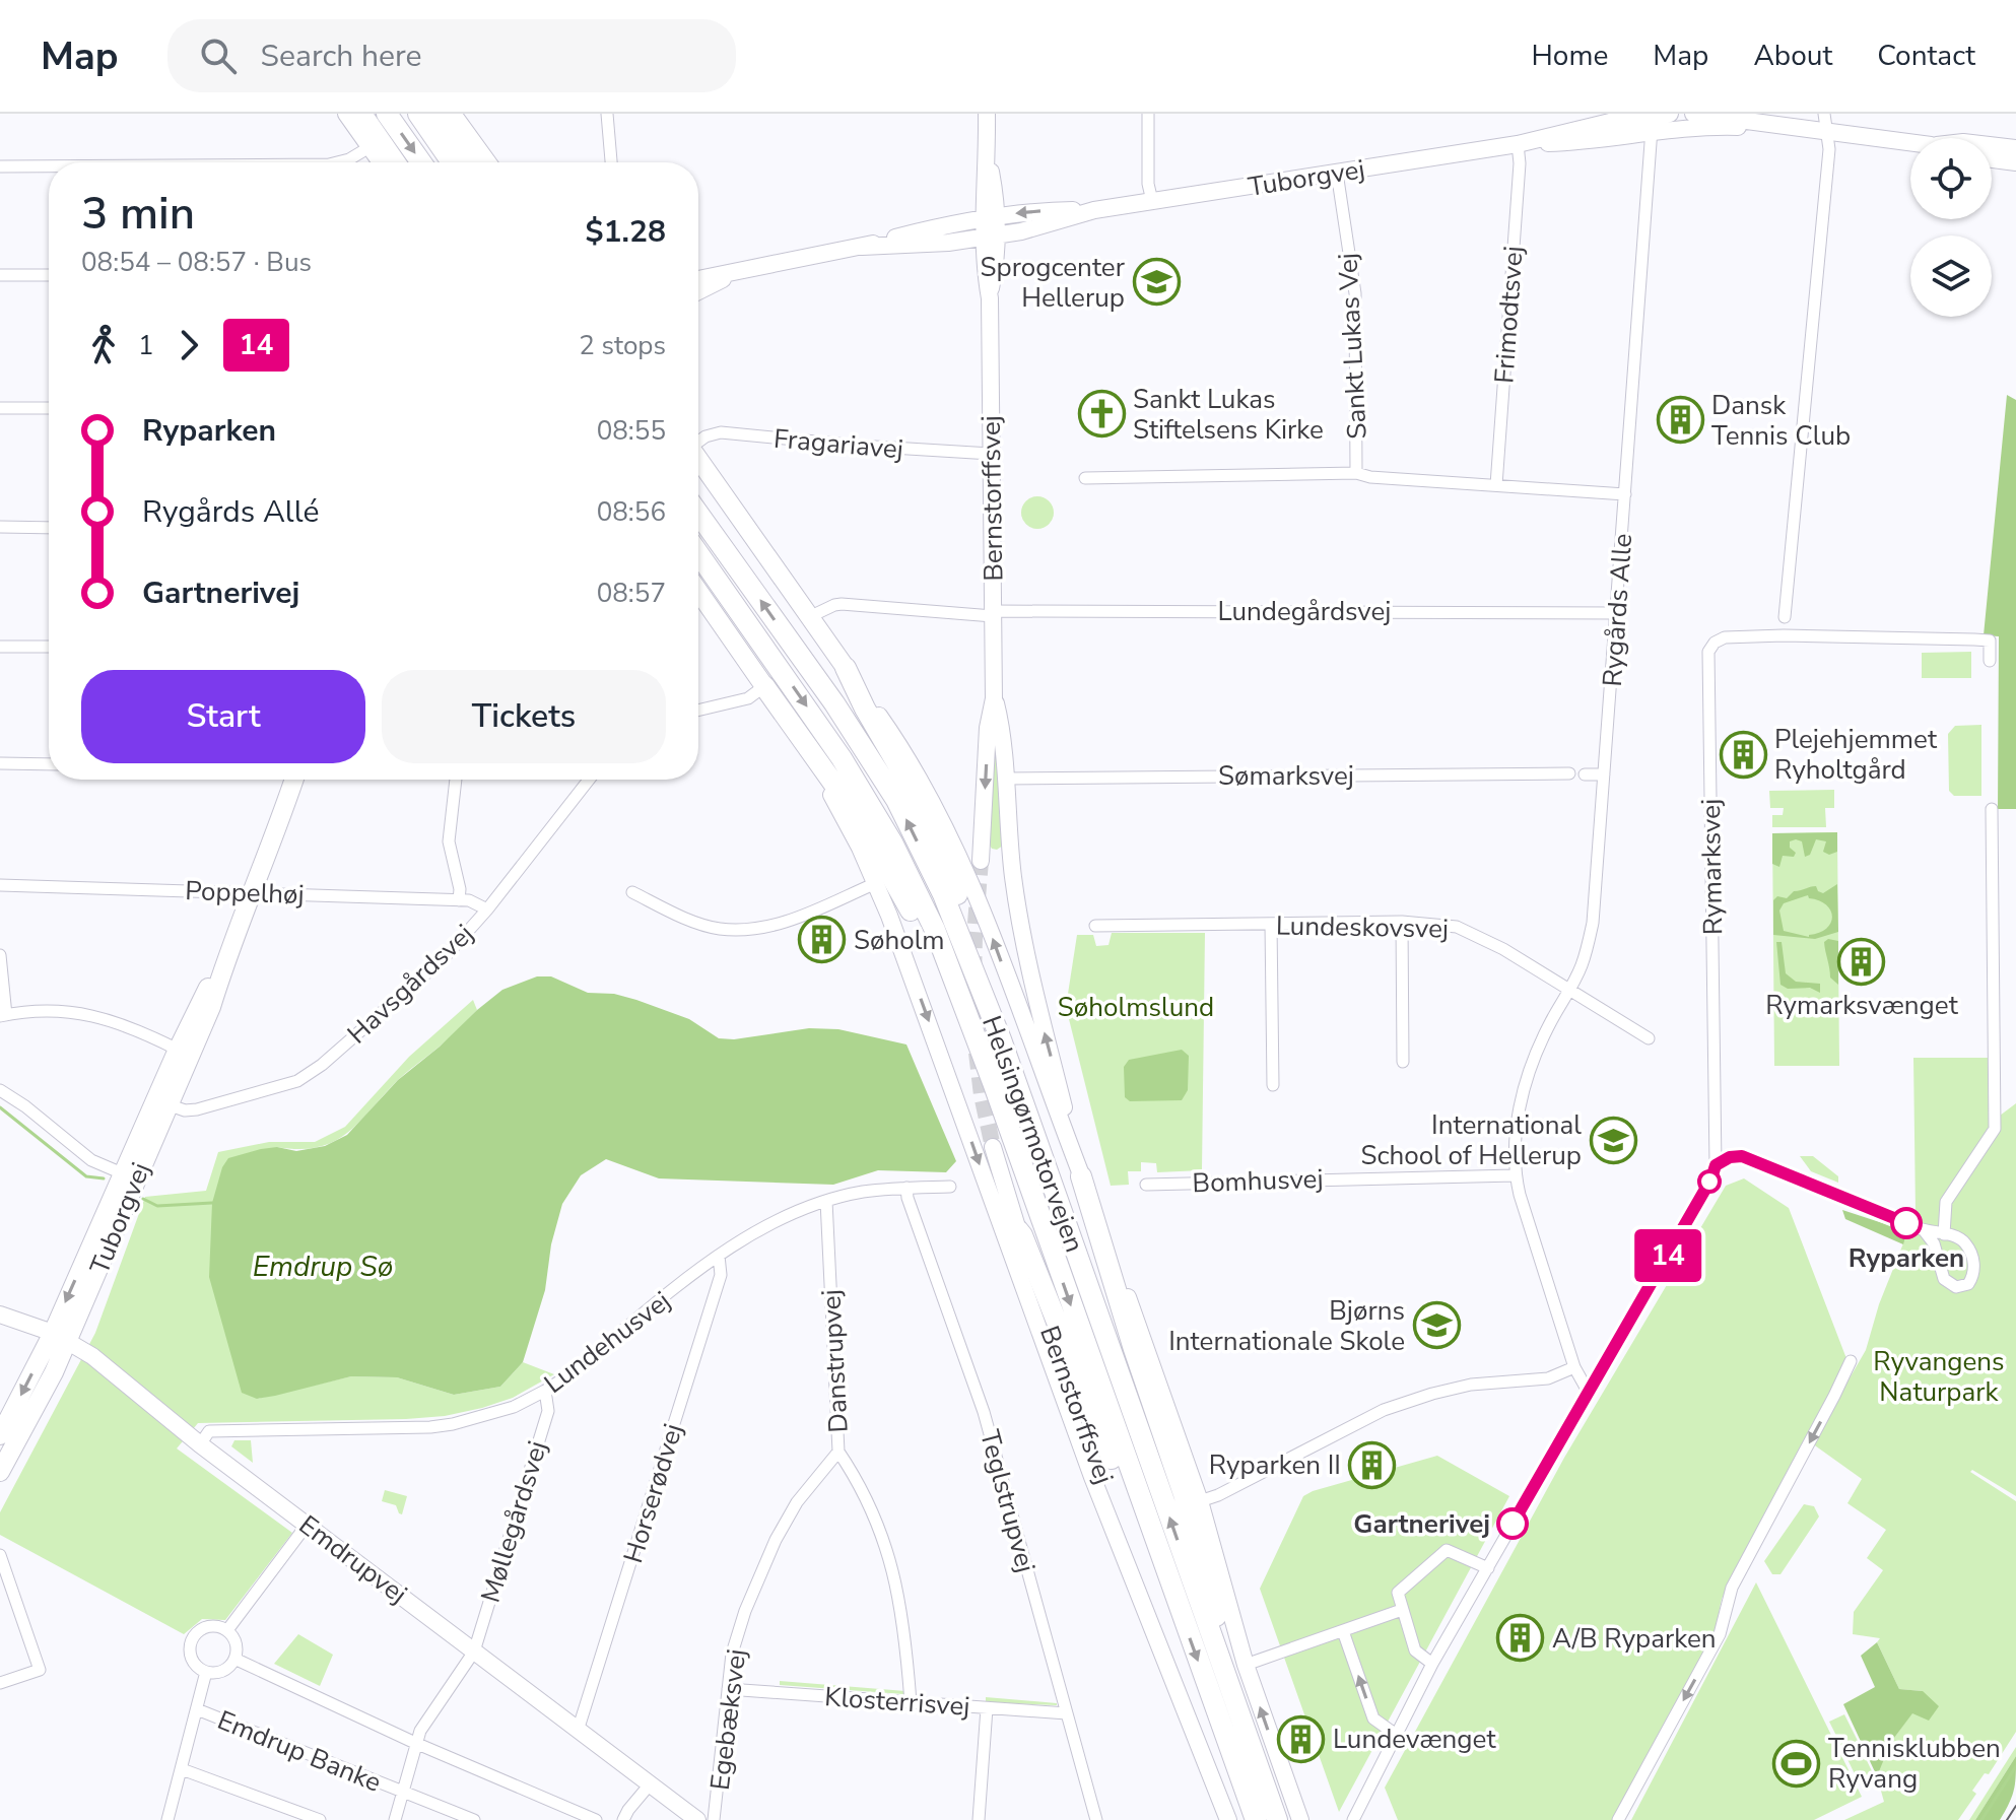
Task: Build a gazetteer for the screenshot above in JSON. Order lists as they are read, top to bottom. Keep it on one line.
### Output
{"streets":{"highway":["Helsingørmotorvejen"],"main road":["Tuborgvej"],"street":["Frimodtsvej","Sankt Lukas Vej","Fragariavej","Bernstorffsvej","Rygårds Alle","Lundegårdsvej","Sømarksvej","Rymarksvej","Poppelhøj","Lundeskovsvej","Havsgårdsvej","Bomhusvej","Lundehusvej","Danstrupvej","Horserødvej","Teglstrupvej","Møllegårdsvej","Emdrupvej","Klosterrisvej","Egebæksvej","Emdrup Banke"]},"crossings":[["Tuborgvej","Frimodtsvej"],["Tuborgvej","Sankt Lukas Vej"],["Tuborgvej","Bernstorffsvej"],["Tuborgvej","Rygårds Alle"],["Tuborgvej","Poppelhøj"],["Tuborgvej","Havsgårdsvej"],["Tuborgvej","Emdrupvej"],["Frimodtsvej","Sankt Lukas Vej"],["Sankt Lukas Vej","Rygårds Alle"],["Fragariavej","Bernstorffsvej"],["Bernstorffsvej","Lundegårdsvej"],["Bernstorffsvej","Sømarksvej"],["Rygårds Alle","Lundegårdsvej"],["Rygårds Alle","Lundeskovsvej"],["Rygårds Alle","Bomhusvej"],["Poppelhøj","Havsgårdsvej"],["Lundehusvej","Danstrupvej"],["Lundehusvej","Horserødvej"],["Lundehusvej","Teglstrupvej"],["Lundehusvej","Møllegårdsvej"],["Lundehusvej","Emdrupvej"],["Danstrupvej","Klosterrisvej"],["Danstrupvej","Egebæksvej"],["Horserødvej","Emdrupvej"],["Teglstrupvej","Klosterrisvej"],["Møllegårdsvej","Emdrupvej"],["Møllegårdsvej","Emdrup Banke"],["Emdrupvej","Emdrup Banke"],["Klosterrisvej","Egebæksvej"]],"water":["Emdrup Sø"],"parks":["Søholmslund","Ryvangens Naturpark"],"places":{"school or university":["Sprogcenter Hellerup","International School of Hellerup","Bjørns Internationale Skole"],"church":["Sankt Lukas Stiftelsens Kirke"],"building":["Dansk Tennis Club","Plejehjemmet Ryholtgård","Søholm","Rymarksvænget","Ryparken II","A/B Ryparken","Lundevænget"],"other":["Ryparken","Gartnerivej"],"sports":["Tennisklubben Ryvang"]},"lines":["bus line 14"],"page":{"header":"Map","search":"Search here","nav":["Home","Map","About","Contact"],"on_map":"14","heading":["3 min","08:54 – 08:57 · Bus","$1.28"],"legs":["1","14","2 stops"],"list":[{"name":"Ryparken","value":"08:55"},{"name":"Rygårds Allé","value":"08:56"},{"name":"Gartnerivej","value":"08:57"}],"buttons":["Start","Tickets"]}}
